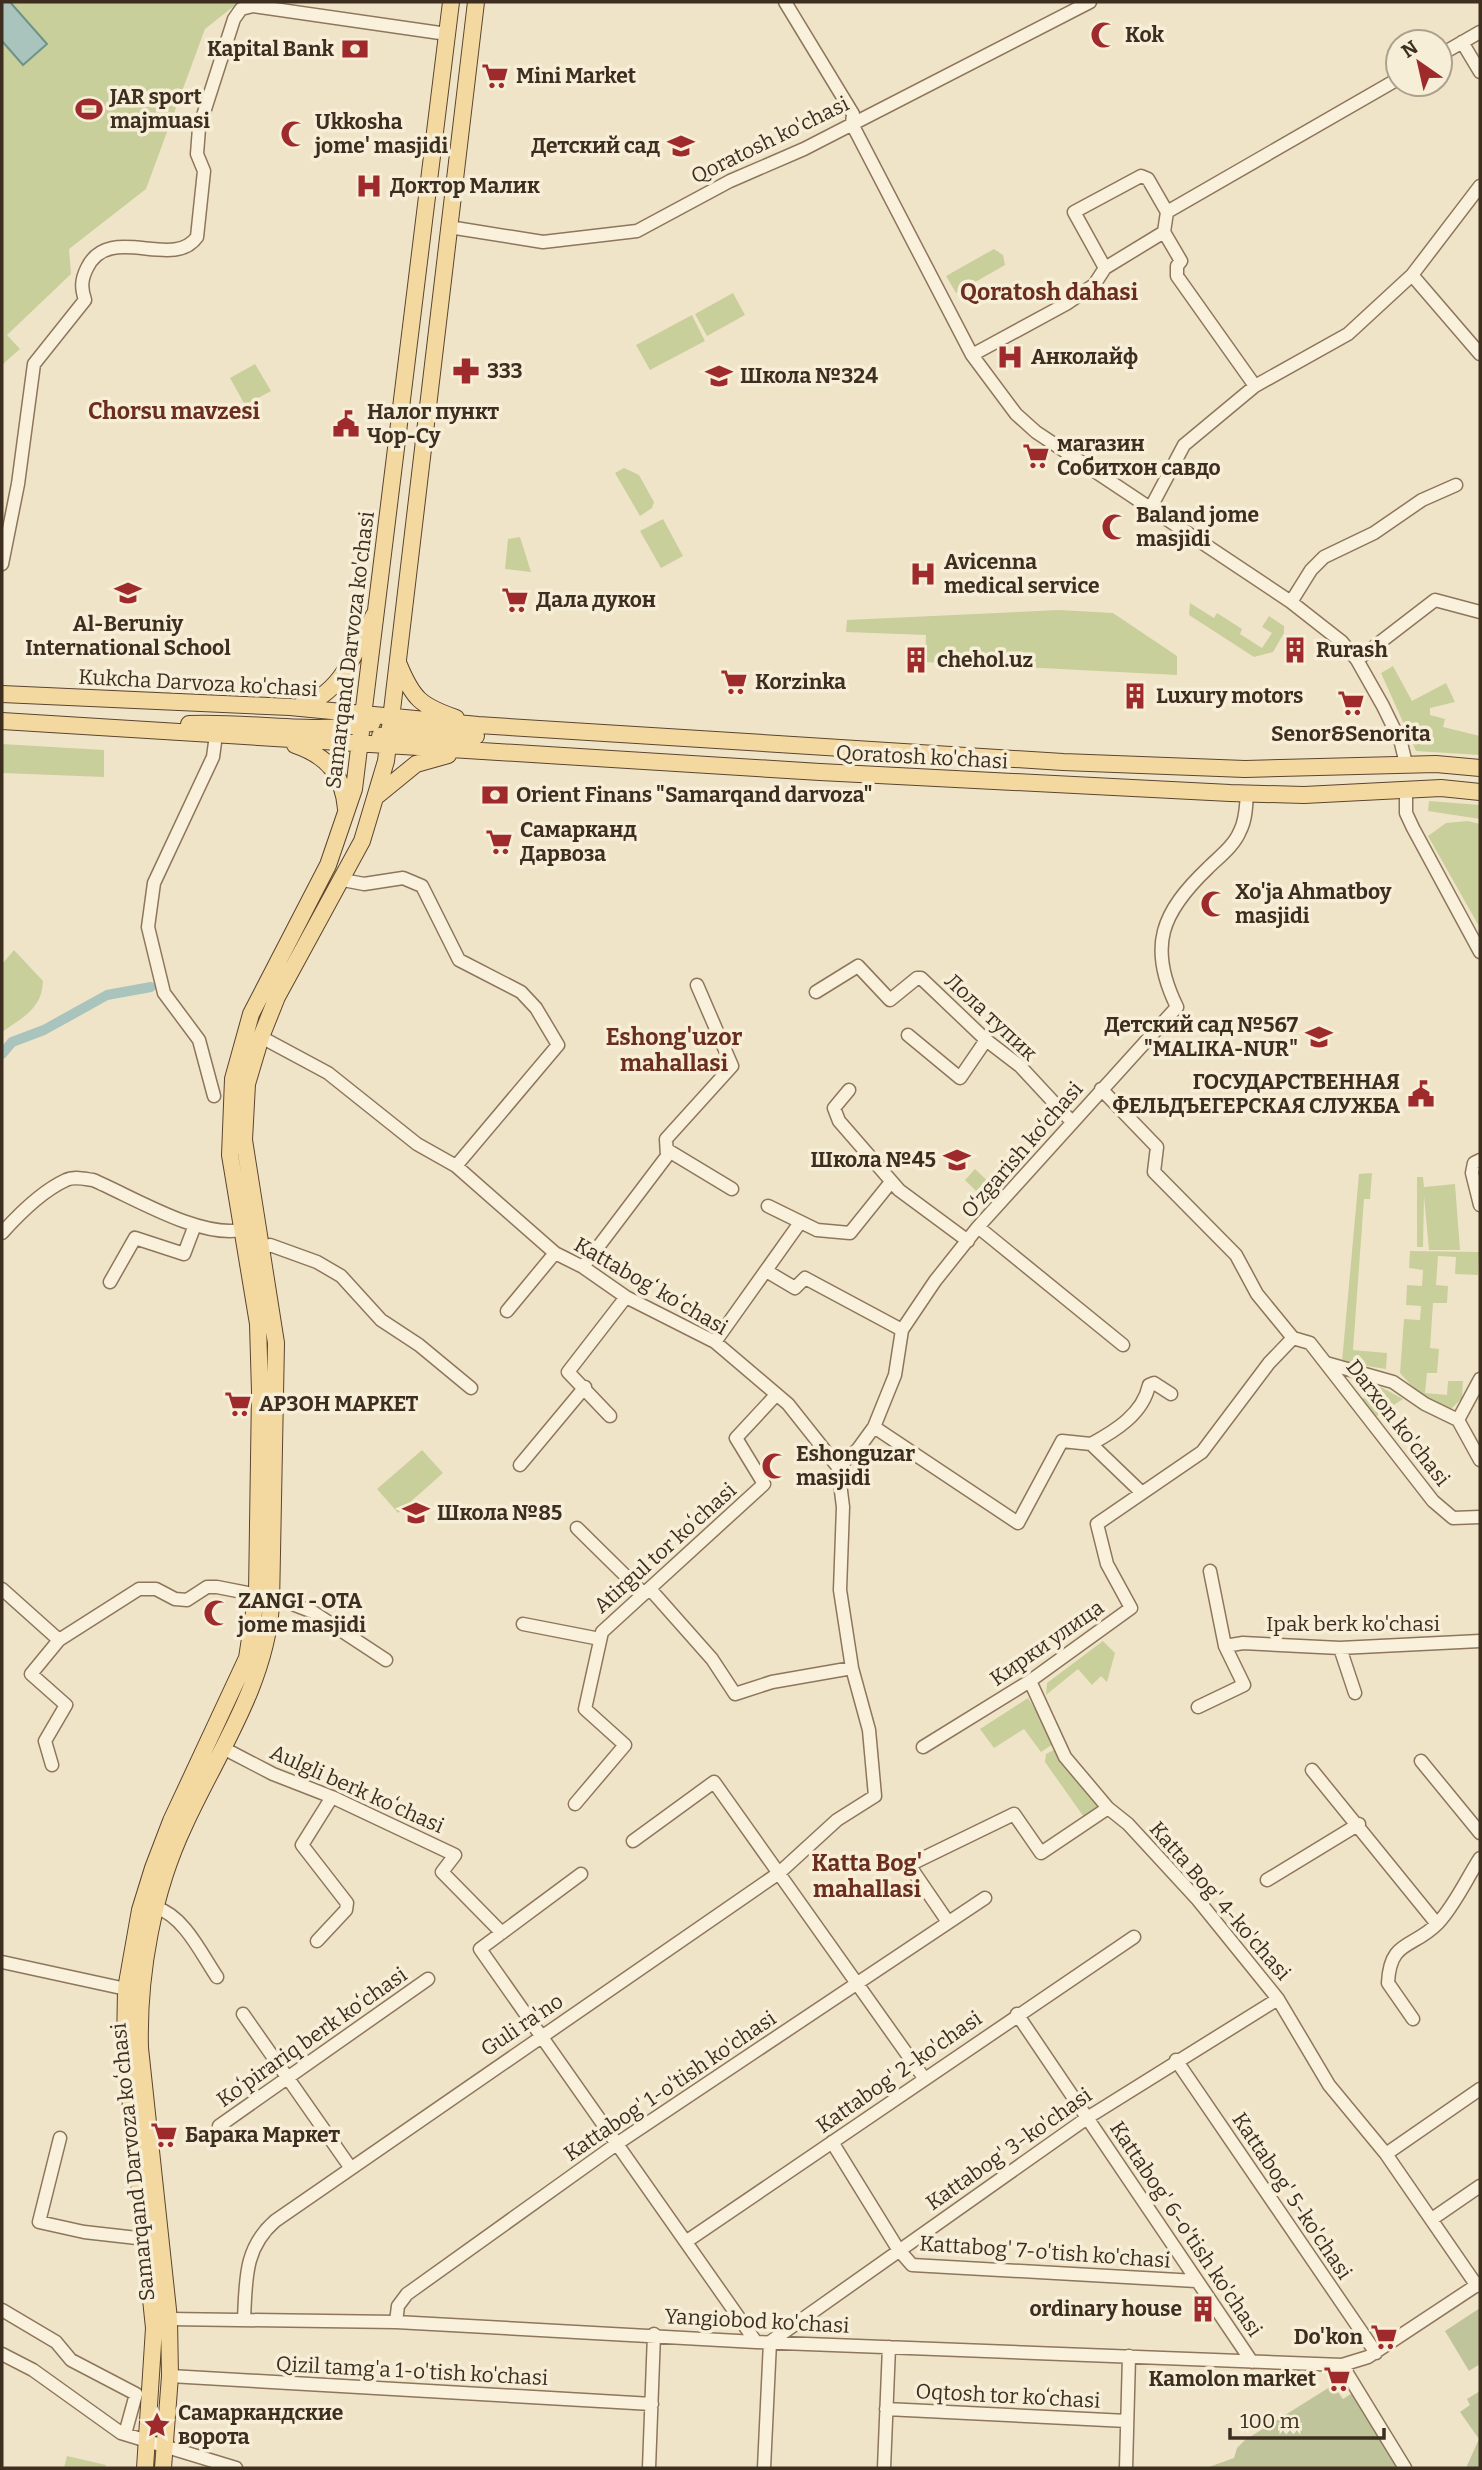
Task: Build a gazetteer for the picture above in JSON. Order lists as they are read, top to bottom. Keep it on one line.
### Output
{"streets":{"main road":["Qoratosh ko'chasi","Samarqand Darvoza ko'chasi","Kukcha Darvoza ko'chasi","Samarqand Darvoza koʻchasi"],"street":["Лола тупик","O‘zgarish ko‘chasi","Kattabogʻ koʻchasi","Darxon ko'chasi","Atirgul tor koʻchasi","Ipak berk ko'chasi","Кирки улица","Aulgli berk koʻchasi","Katta Bog' 4-ko'chasi","Guli ra'no","Koʻpirariq berk koʻchasi","Kattabog' 2-ko'chasi","Kattabog' 1-o'tish ko'chasi","Kattabog' 3-ko'chasi","Kattabog' 5-ko'chasi","Kattabog' 6-o'tish ko'chasi","Kattabog' 7-o'tish ko'chasi","Yangiobod ko'chasi","Qizil tamg'a 1-o'tish ko'chasi","Oqtosh tor koʻchasi"]},"crossings":[["Qoratosh ko'chasi","Samarqand Darvoza ko'chasi"],["Qoratosh ko'chasi","Kukcha Darvoza ko'chasi"],["Qoratosh ko'chasi","O‘zgarish ko‘chasi"],["Samarqand Darvoza ko'chasi","Kukcha Darvoza ko'chasi"],["Samarqand Darvoza ko'chasi","Samarqand Darvoza koʻchasi"],["Лола тупик","O‘zgarish ko‘chasi"],["O‘zgarish ko‘chasi","Kattabogʻ koʻchasi"],["O‘zgarish ko‘chasi","Darxon ko'chasi"],["Kattabogʻ koʻchasi","Atirgul tor koʻchasi"],["Kattabogʻ koʻchasi","Samarqand Darvoza koʻchasi"],["Darxon ko'chasi","Кирки улица"],["Кирки улица","Katta Bog' 4-ko'chasi"],["Aulgli berk koʻchasi","Samarqand Darvoza koʻchasi"],["Katta Bog' 4-ko'chasi","Kattabog' 3-ko'chasi"],["Guli ra'no","Yangiobod ko'chasi"],["Kattabog' 2-ko'chasi","Kattabog' 6-o'tish ko'chasi"],["Kattabog' 2-ko'chasi","Kattabog' 7-o'tish ko'chasi"],["Kattabog' 1-o'tish ko'chasi","Yangiobod ko'chasi"],["Kattabog' 3-ko'chasi","Kattabog' 5-ko'chasi"],["Kattabog' 3-ko'chasi","Kattabog' 6-o'tish ko'chasi"],["Kattabog' 3-ko'chasi","Kattabog' 7-o'tish ko'chasi"],["Kattabog' 3-ko'chasi","Yangiobod ko'chasi"],["Samarqand Darvoza koʻchasi","Yangiobod ko'chasi"],["Samarqand Darvoza koʻchasi","Qizil tamg'a 1-o'tish ko'chasi"],["Kattabog' 6-o'tish ko'chasi","Kattabog' 7-o'tish ko'chasi"],["Kattabog' 6-o'tish ko'chasi","Yangiobod ko'chasi"]],"districts":["Qoratosh dahasi","Chorsu mavzesi","Eshong'uzor mahallasi","Katta Bog' mahallasi"],"places":{"mosque":["Kok","Ukkosha jome' masjidi","Baland jome masjidi","Xo'ja Ahmatboy masjidi","Eshonguzar masjidi","ZANGI - OTA jome masjidi"],"bank":["Kapital Bank","Orient Finans \"Samarqand darvoza\""],"supermarket":["Mini Market","магазин Собитхон савдо","Дала дукон","Korzinka","Senor&Senorita","Самарканд Дарвоза","АРЗОН МАРКЕТ","Барака Маркет","Do'kon","Kamolon market"],"sports":["JAR sport majmuasi"],"school or university":["Детский сад","Школа №324","Al-Beruniy International School","Детский сад №567 \"MALIKA-NUR\"","Школа №45","Школа №85"],"hospital":["Доктор Малик","Анколайф","Avicenna medical service"],"pharmacy":["333"],"public building":["Налог пункт Чор-Су","ГОСУДАРСТВЕННАЯ ФЕЛЬДЪЕГЕРСКАЯ СЛУЖБА"],"building":["Rurash","chehol.uz","Luxury motors","ordinary house"],"place":["Самаркандские ворота"]},"scale_bar":"100 m","north":"top left"}
